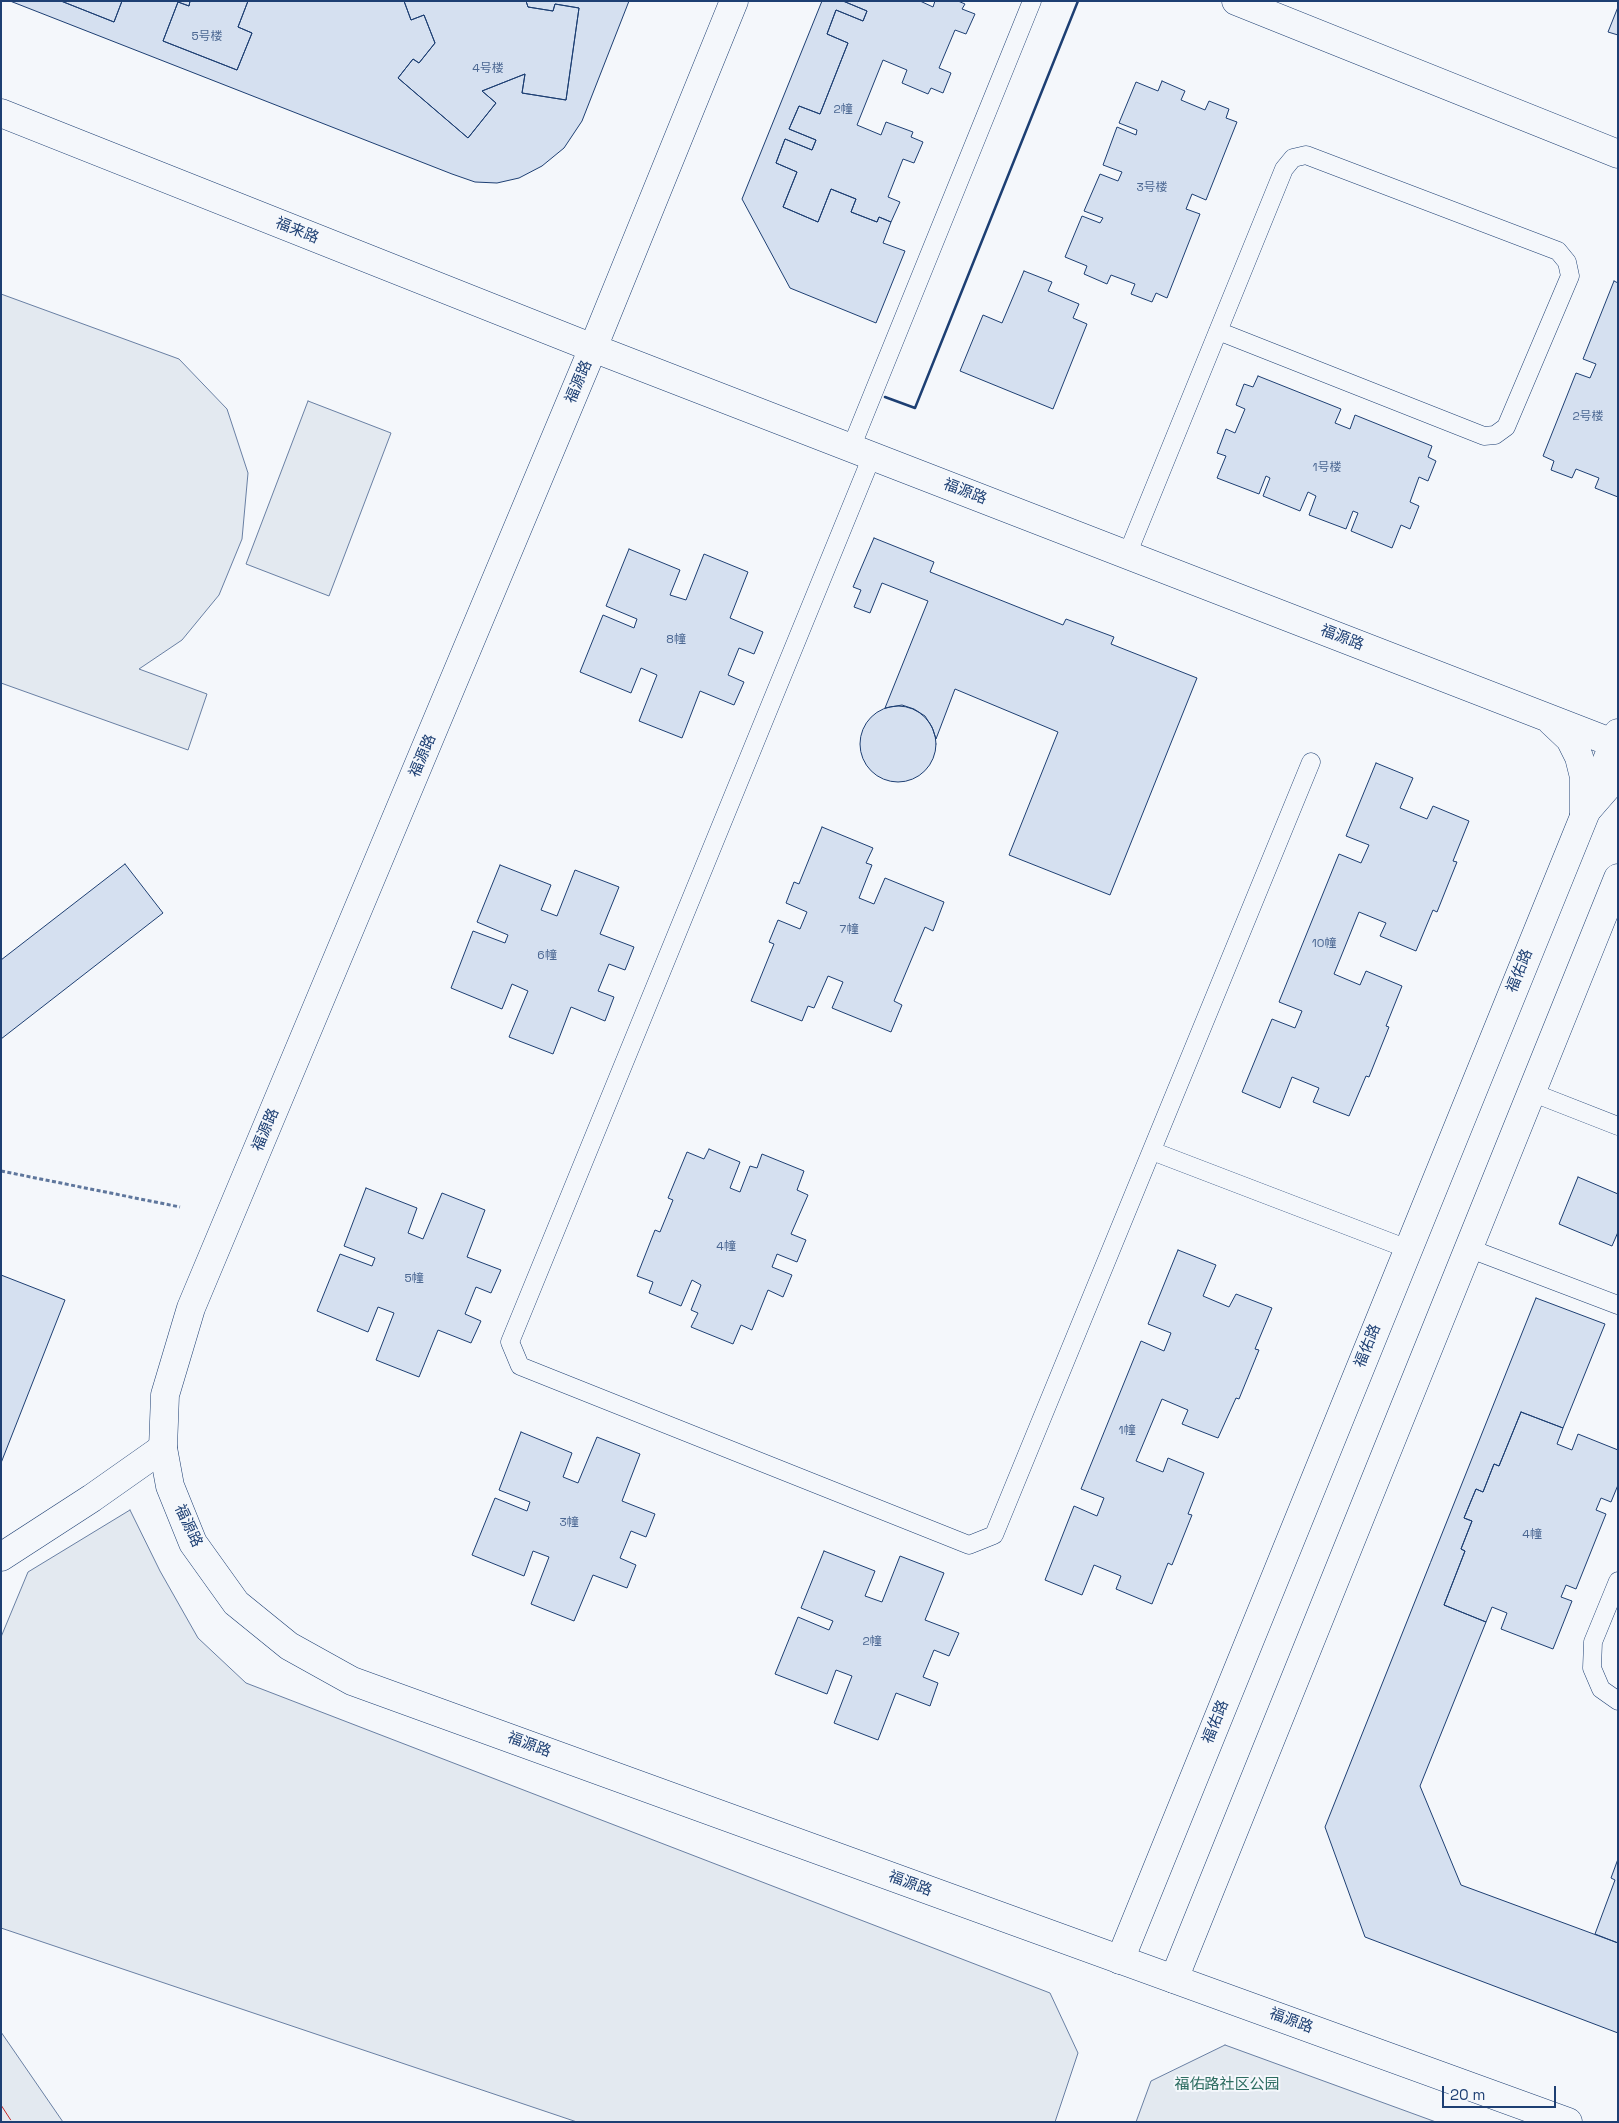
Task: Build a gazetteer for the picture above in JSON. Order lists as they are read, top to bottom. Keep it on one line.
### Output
{"streets":{"street":["福来路","福源路","福佑路"]},"crossings":[["福来路","福源路"],["福源路","福佑路"]],"parks":["福佑路社区公园"],"house_numbers":["5号楼","4号楼","2幢","3号楼","2号楼","1号楼","8幢","7幢","10幢","6幢","4幢","5幢","1幢","3幢","4幢","2幢"],"scale_bar":"20 m"}
